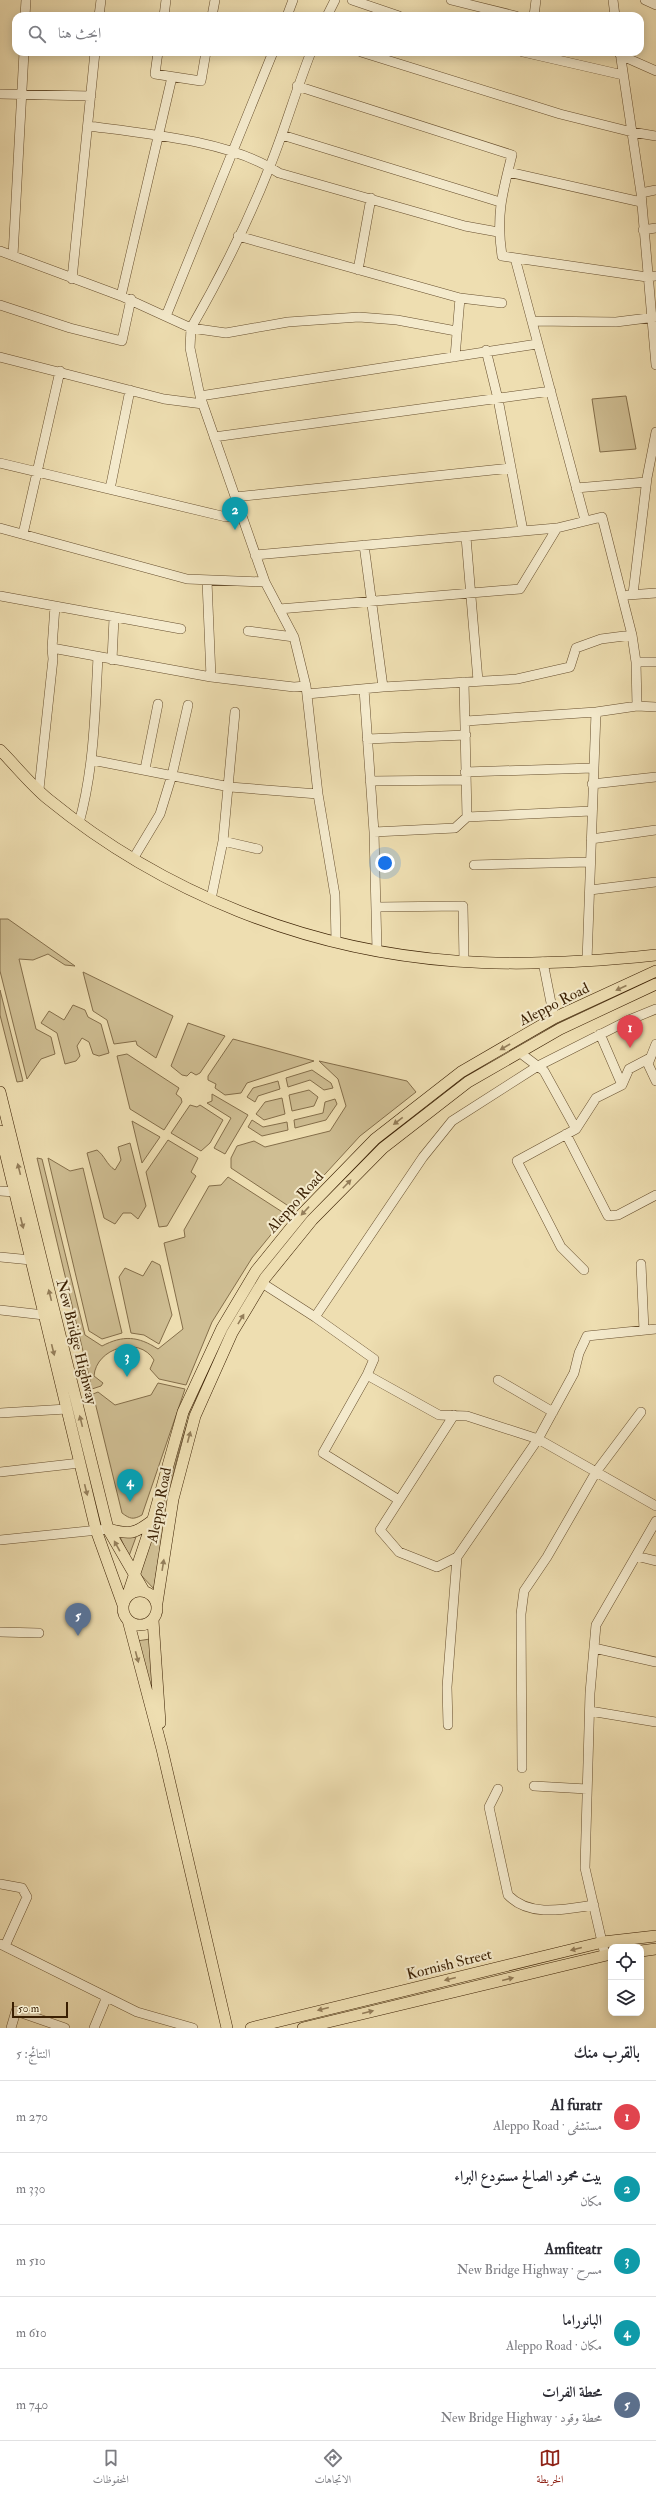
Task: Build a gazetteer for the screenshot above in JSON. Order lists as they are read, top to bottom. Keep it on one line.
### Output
{"streets":{"main road":["Aleppo Road","New Bridge Highway","Kornish Street"]},"crossings":[["Aleppo Road","New Bridge Highway"]],"scale_bar":"50 m","page":{"search":"ابحث هنا","pins":["2","1","3","4","5"],"scale":"50 m","heading":["بالقرب منك","النتائج: 5"],"list":[{"mark":"1","name":"Al furatr","note":"مستشفى · Aleppo Road","value":"270 m"},{"mark":"2","name":"بيت محمود الصالح مستودع البراء","note":"مكان","value":"330 m"},{"mark":"3","name":"Amfiteatr","note":"مسرح · New Bridge Highway","value":"510 m"},{"mark":"4","name":"البانوراما","note":"مكان · Aleppo Road","value":"610 m"},{"mark":"5","name":"محطة الفرات","note":"محطة وقود · New Bridge Highway","value":"740 m"}],"nav":["الخريطة","الاتجاهات","المحفوظات"]}}
